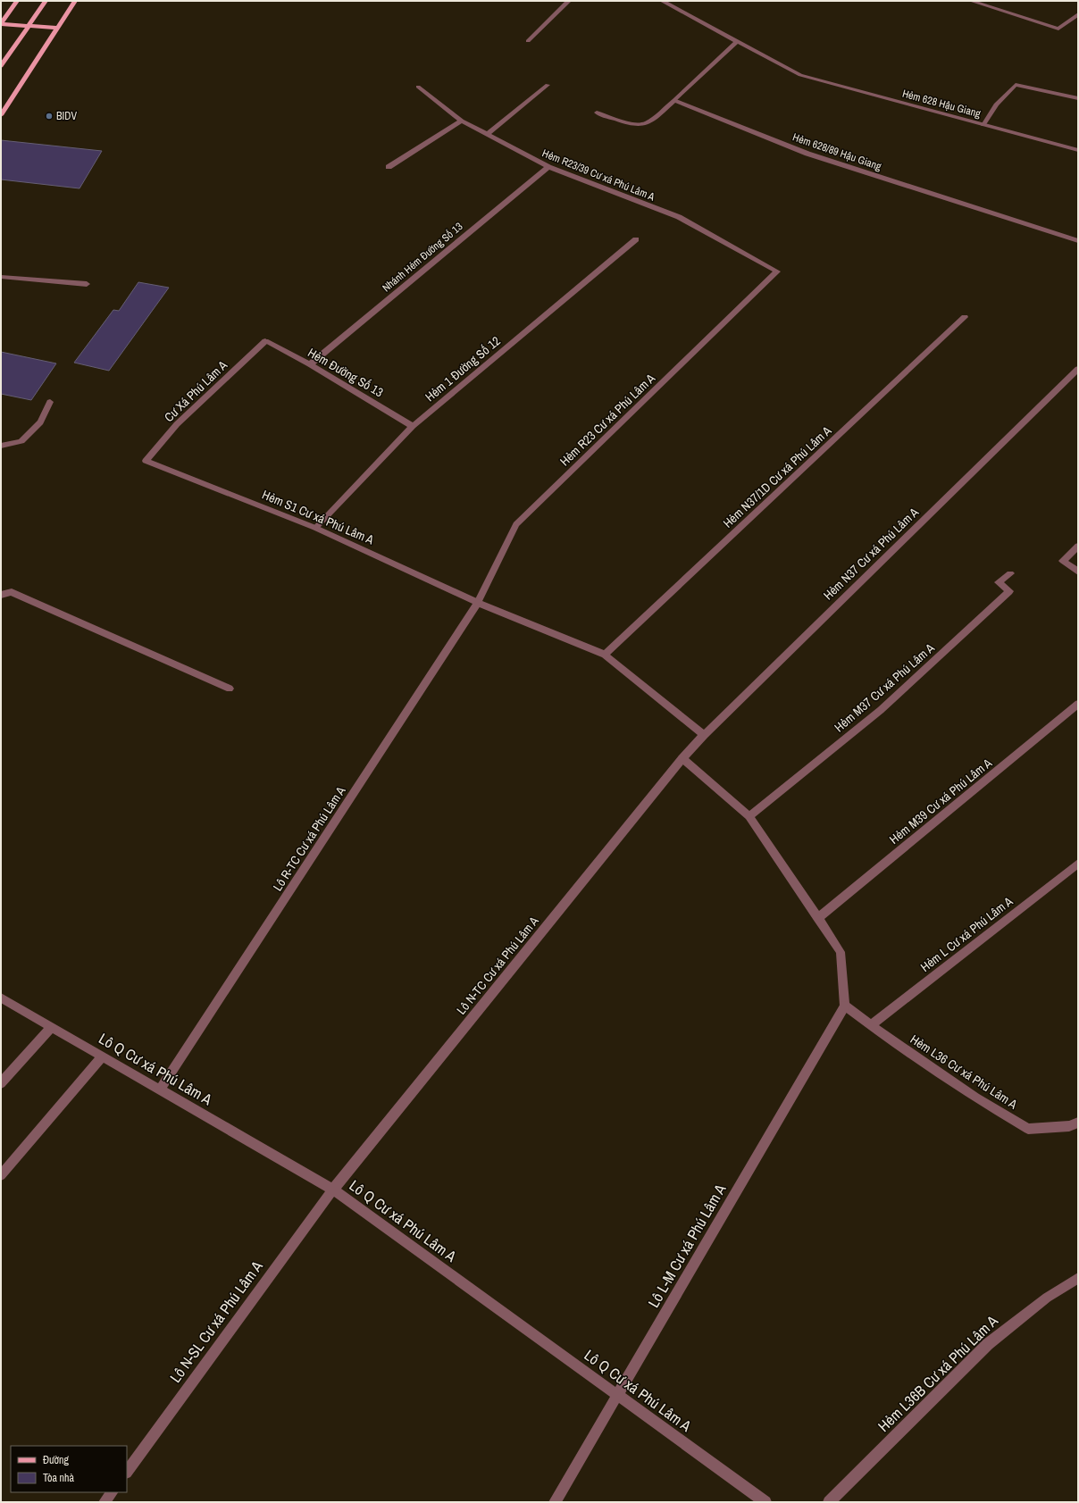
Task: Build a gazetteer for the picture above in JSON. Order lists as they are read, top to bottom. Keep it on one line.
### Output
{"streets":{"street":["Hẻm 628 Hậu Giang","Hẻm 628/89 Hậu Giang","Hẻm R23/39 Cư xá Phú Lâm A","Nhánh Hẻm Đường Số 13","Hẻm 1 Đường Số 12","Hẻm Đường Số 13","Cư Xá Phú Lâm A","Hẻm R23 Cư xá Phú Lâm A","Hẻm N37/1D Cư xá Phú Lâm A","Hẻm S1 Cư xá Phú Lâm A","Hẻm N37 Cư xá Phú Lâm A","Hẻm M37 Cư xá Phú Lâm A","Hẻm M39 Cư xá Phú Lâm A","Lô R-TC Cư xá Phú Lâm A","Hẻm L Cư xá Phú Lâm A","Lô N-TC Cư xá Phú Lâm A","Lô Q Cư xá Phú Lâm A","Hẻm L36 Cư xá Phú Lâm A","Lô L-M Cư xá Phú Lâm A","Lô N-SL Cư xá Phú Lâm A","Hẻm L36B Cư xá Phú Lâm A"]},"crossings":[["Hẻm R23/39 Cư xá Phú Lâm A","Nhánh Hẻm Đường Số 13"],["Hẻm R23/39 Cư xá Phú Lâm A","Hẻm R23 Cư xá Phú Lâm A"],["Nhánh Hẻm Đường Số 13","Hẻm Đường Số 13"],["Hẻm 1 Đường Số 12","Hẻm Đường Số 13"],["Hẻm 1 Đường Số 12","Hẻm S1 Cư xá Phú Lâm A"],["Hẻm Đường Số 13","Cư Xá Phú Lâm A"],["Cư Xá Phú Lâm A","Hẻm S1 Cư xá Phú Lâm A"],["Hẻm R23 Cư xá Phú Lâm A","Hẻm S1 Cư xá Phú Lâm A"],["Hẻm R23 Cư xá Phú Lâm A","Lô R-TC Cư xá Phú Lâm A"],["Hẻm N37/1D Cư xá Phú Lâm A","Hẻm S1 Cư xá Phú Lâm A"],["Hẻm S1 Cư xá Phú Lâm A","Hẻm N37 Cư xá Phú Lâm A"],["Hẻm S1 Cư xá Phú Lâm A","Lô R-TC Cư xá Phú Lâm A"],["Hẻm N37 Cư xá Phú Lâm A","Lô N-TC Cư xá Phú Lâm A"],["Lô R-TC Cư xá Phú Lâm A","Lô Q Cư xá Phú Lâm A"],["Hẻm L Cư xá Phú Lâm A","Hẻm L36 Cư xá Phú Lâm A"],["Lô N-TC Cư xá Phú Lâm A","Lô Q Cư xá Phú Lâm A"],["Lô N-TC Cư xá Phú Lâm A","Lô N-SL Cư xá Phú Lâm A"],["Lô Q Cư xá Phú Lâm A","Lô L-M Cư xá Phú Lâm A"],["Lô Q Cư xá Phú Lâm A","Lô N-SL Cư xá Phú Lâm A"],["Hẻm L36 Cư xá Phú Lâm A","Lô L-M Cư xá Phú Lâm A"]],"places":["BIDV"],"legend":["Đường","Tòa nhà"]}
